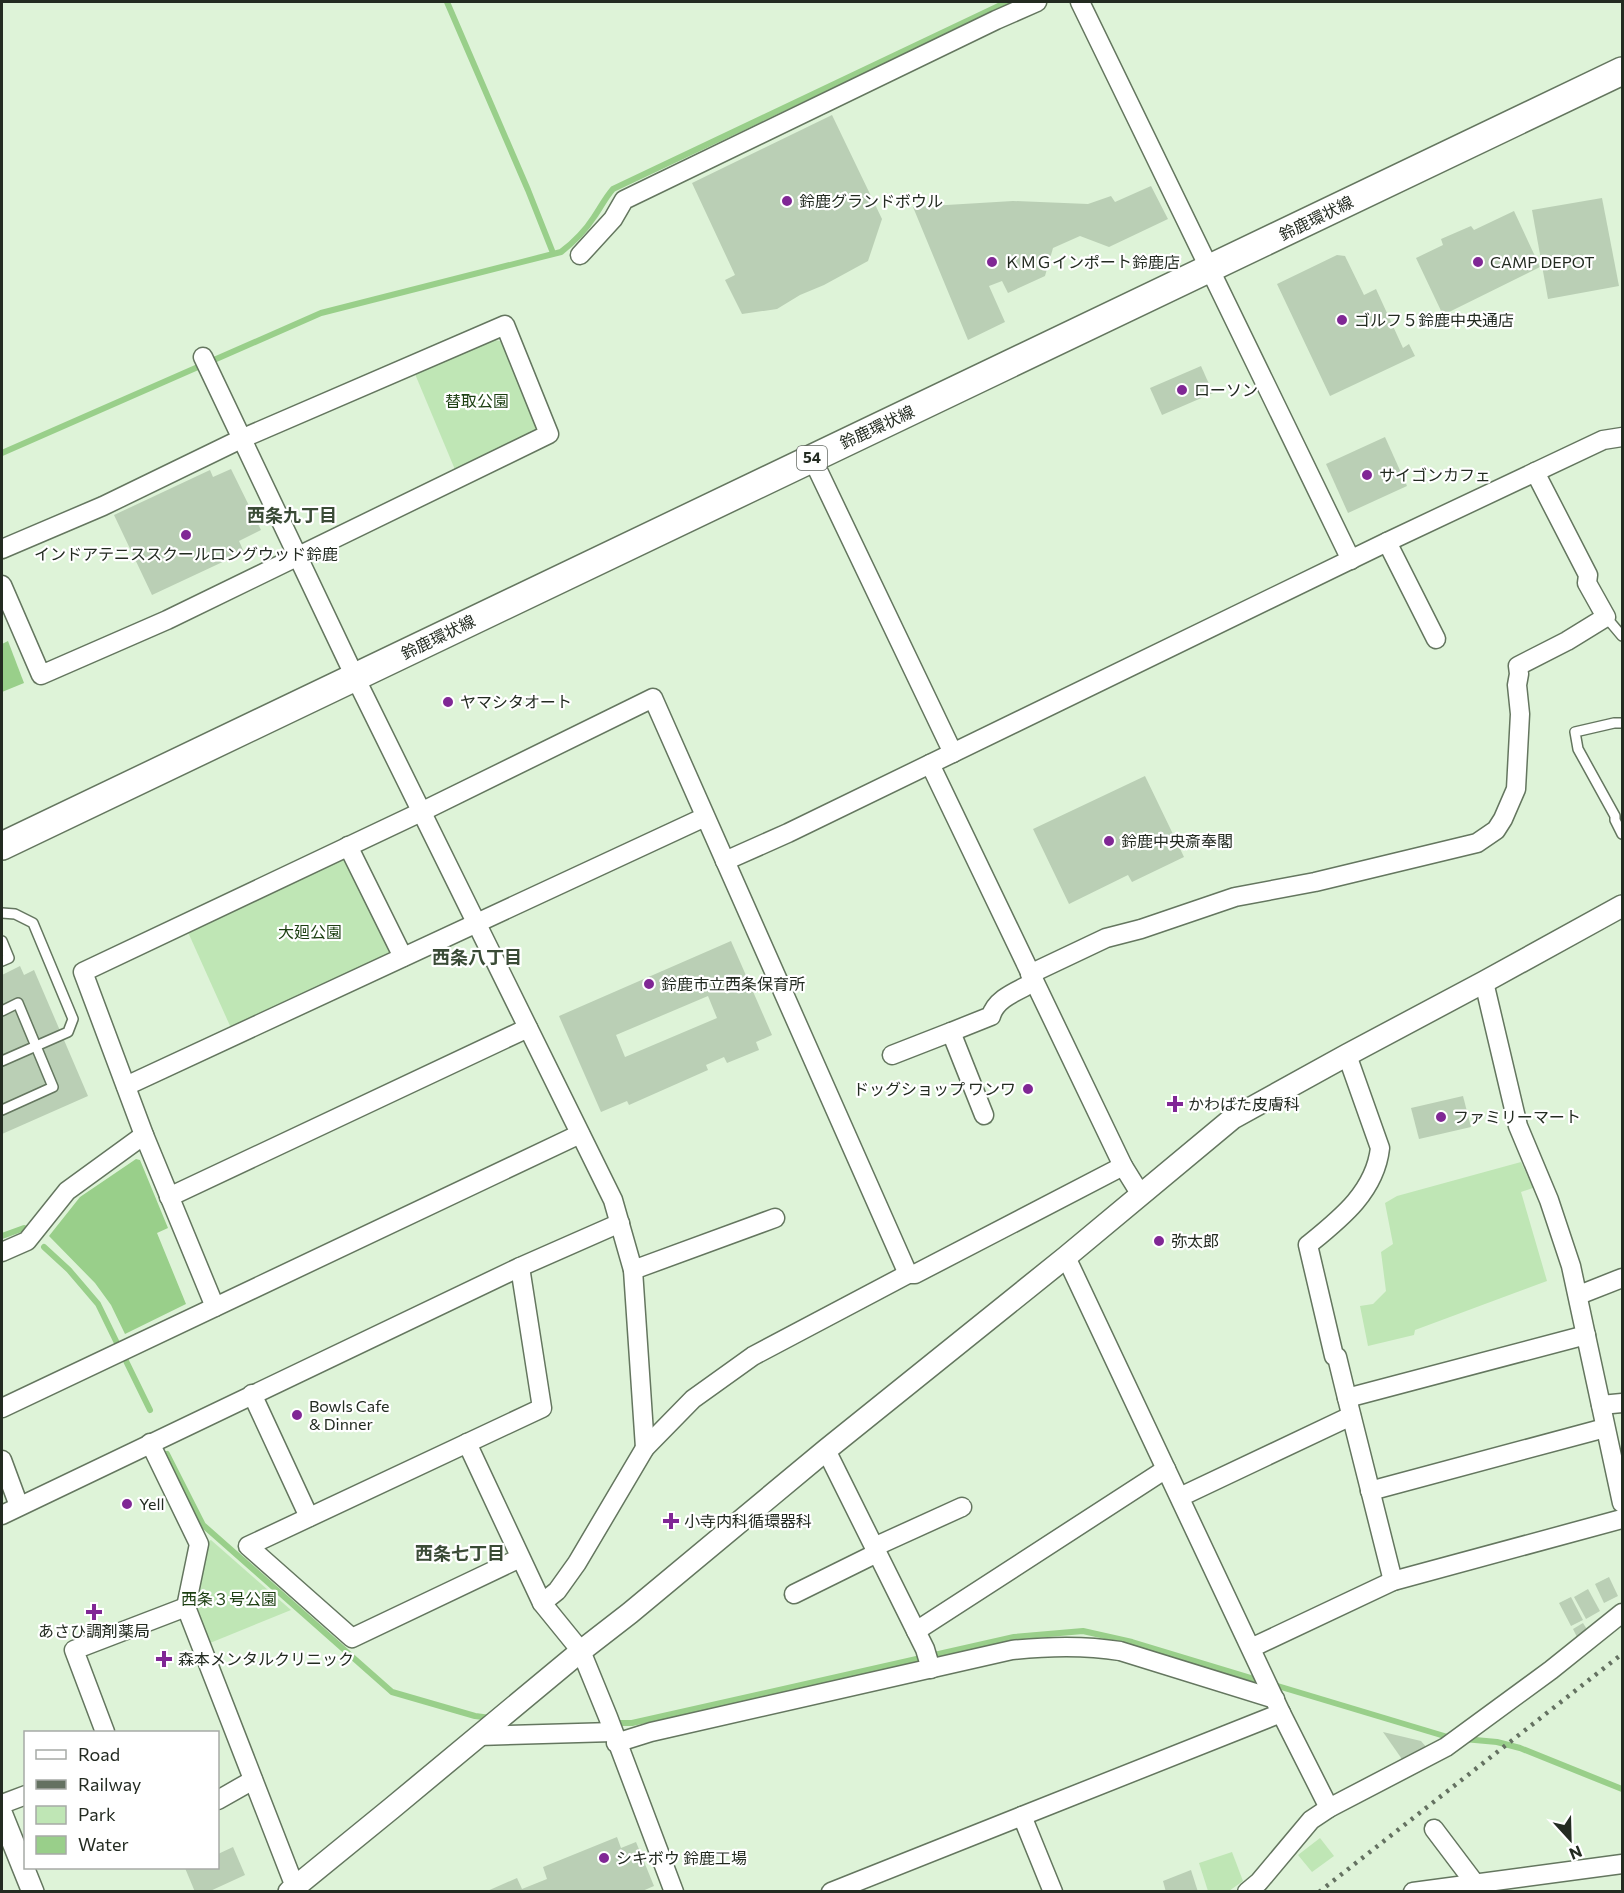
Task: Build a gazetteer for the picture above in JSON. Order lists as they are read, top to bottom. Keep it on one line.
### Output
{"streets":{"main road":["鈴鹿環状線","54"]},"districts":["西条九丁目","西条八丁目","西条七丁目"],"parks":["替取公園","大廻公園","西条３号公園"],"places":{"other":["鈴鹿グランドボウル","ＫＭＧインポート鈴鹿店","CAMP DEPOT","ゴルフ５鈴鹿中央通店","ローソン","サイゴンカフェ","インドアテニススクールロングウッド鈴鹿","ヤマシタオート","鈴鹿中央斎奉閣","鈴鹿市立西条保育所","ドッグショップ ワンワ","ファミリーマート","弥太郎","Bowls Cafe & Dinner","Yell","シキボウ 鈴鹿工場"],"health":["かわばた皮膚科","小寺内科循環器科","あさひ調剤薬局","森本メンタルクリニック"]},"legend":["Road","Railway","Park","Water"],"north":"bottom"}
